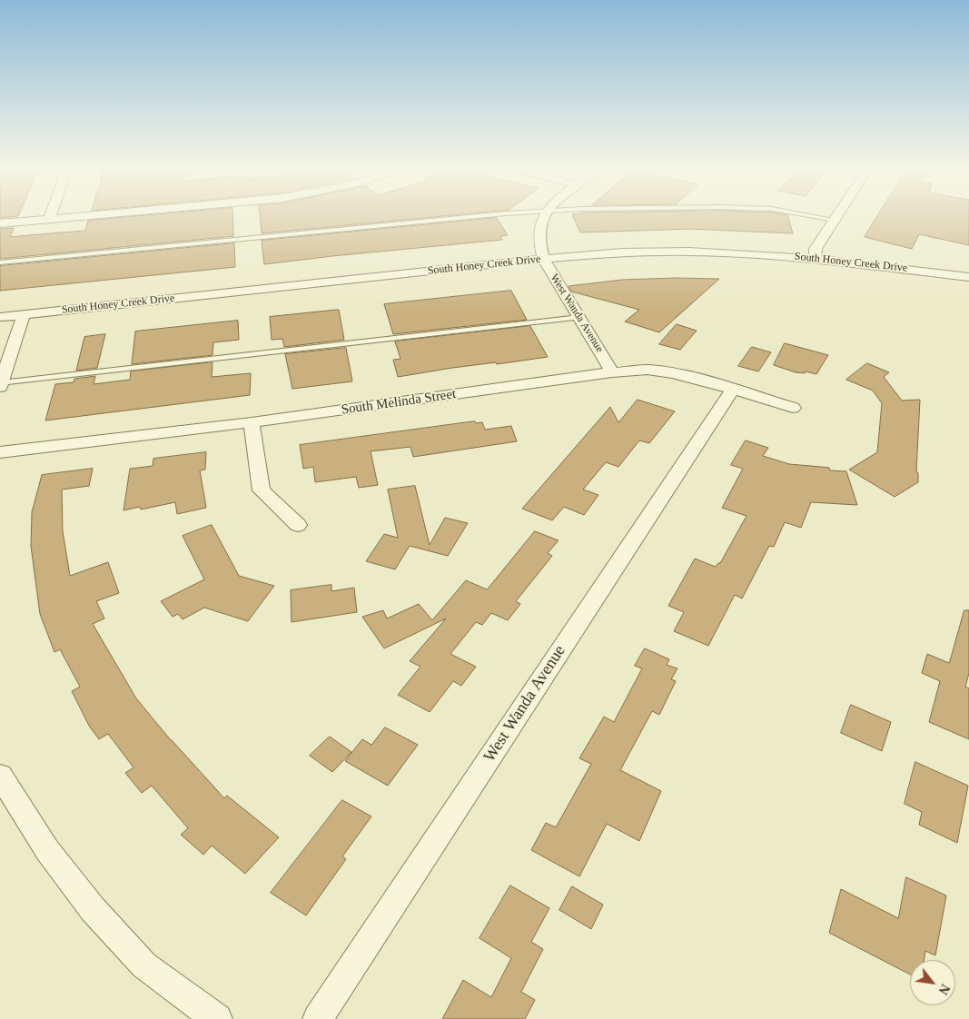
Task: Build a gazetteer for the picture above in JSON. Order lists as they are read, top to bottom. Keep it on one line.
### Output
{"streets":{"street":["South Honey Creek Drive","West Wanda Avenue","South Melinda Street"]},"crossings":[["South Honey Creek Drive","West Wanda Avenue"],["West Wanda Avenue","South Melinda Street"]],"north":"bottom right"}
